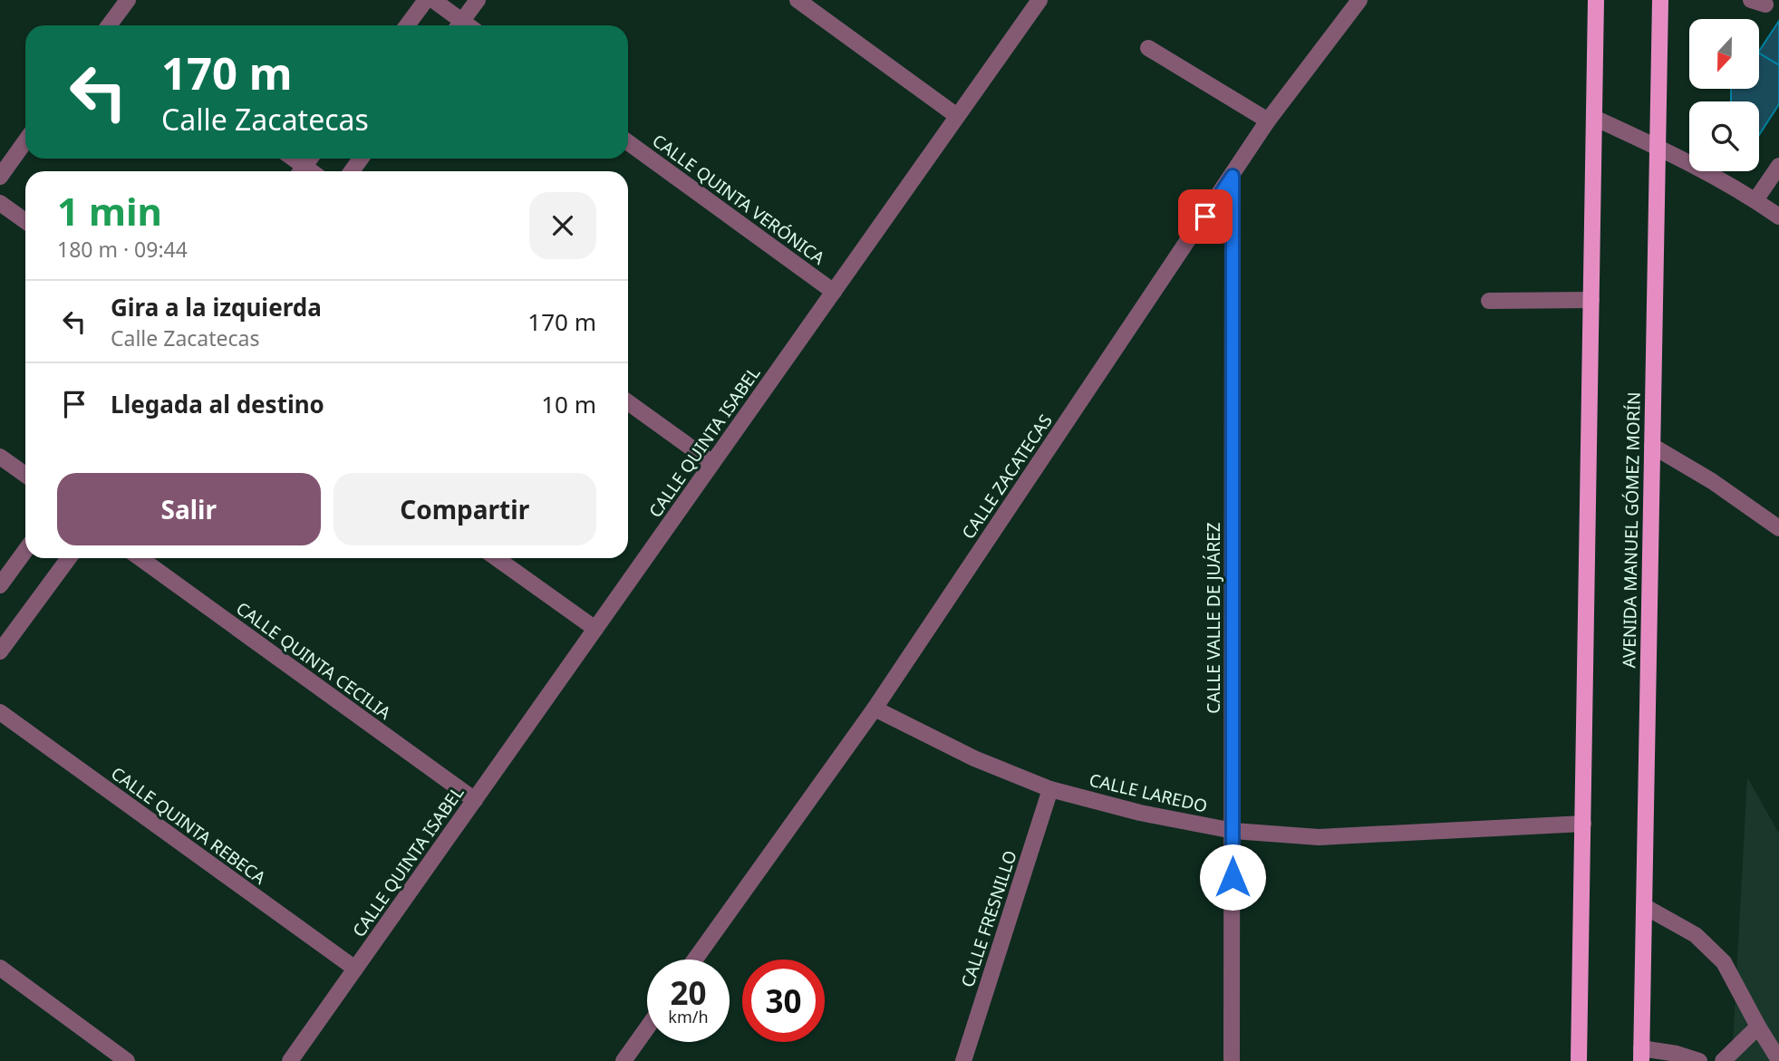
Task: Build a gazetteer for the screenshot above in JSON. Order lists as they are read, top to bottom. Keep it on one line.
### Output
{"streets":{"main road":["AVENIDA MANUEL GÓMEZ MORÍN"],"street":["CALLE QUINTA VERÓNICA","CALLE QUINTA ISABEL","CALLE ZACATECAS","CALLE VALLE DE JUÁREZ","CALLE QUINTA CECILIA","CALLE LAREDO","CALLE QUINTA REBECA","CALLE FRESNILLO"]},"crossings":[["CALLE QUINTA VERÓNICA","CALLE QUINTA ISABEL"],["CALLE QUINTA ISABEL","CALLE QUINTA CECILIA"],["CALLE QUINTA ISABEL","CALLE QUINTA REBECA"],["CALLE ZACATECAS","CALLE VALLE DE JUÁREZ"],["CALLE ZACATECAS","CALLE LAREDO"],["CALLE VALLE DE JUÁREZ","CALLE LAREDO"],["CALLE LAREDO","CALLE FRESNILLO"]],"north":"bottom","page":{"turn":["170 m","Calle Zacatecas"],"heading":["1 min","180 m · 09:44"],"list":[{"name":"Gira a la izquierda","note":"Calle Zacatecas","value":"170 m"},{"name":"Llegada al destino","value":"10 m"}],"buttons":["Salir","Compartir"],"speed":"20 km/h","limit":"30"}}
